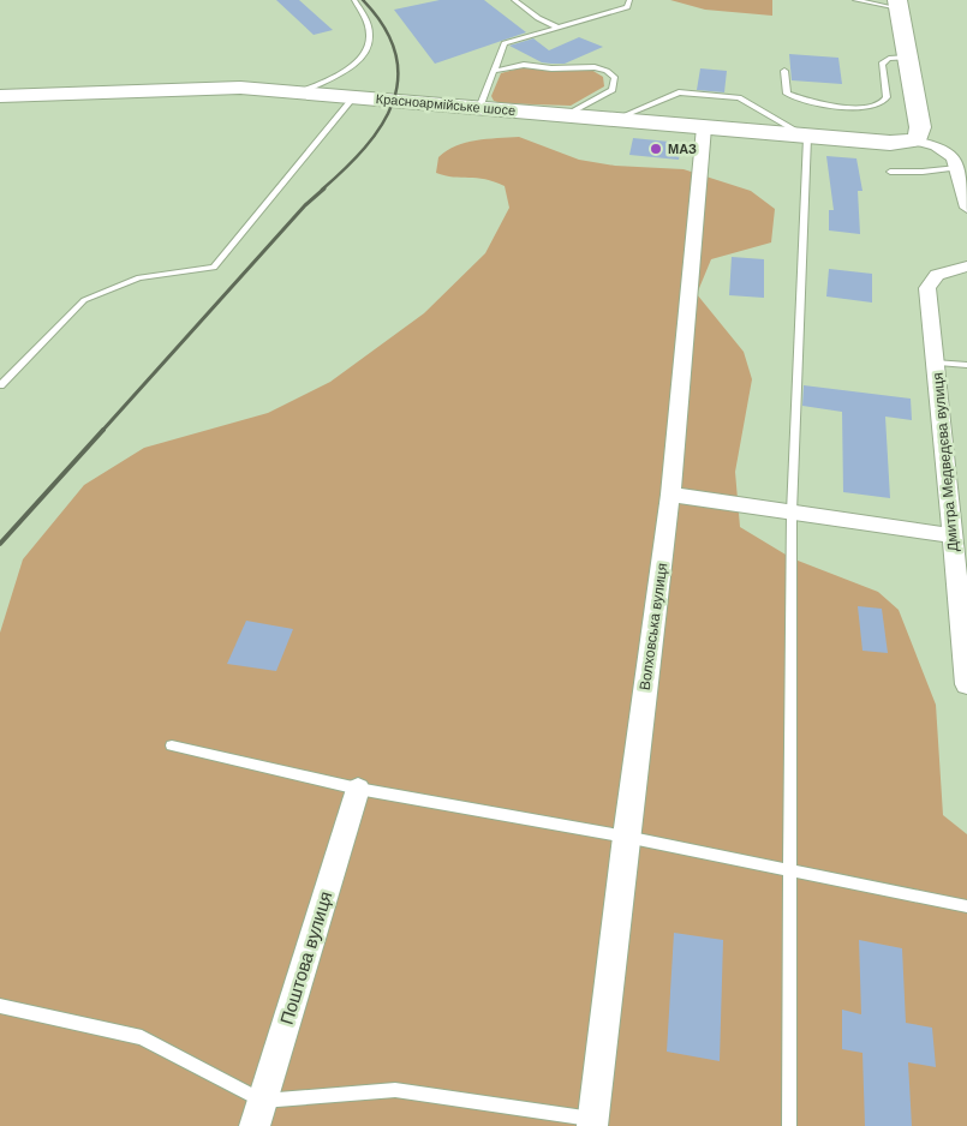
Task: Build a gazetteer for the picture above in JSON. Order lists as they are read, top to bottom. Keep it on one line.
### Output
{"streets":{"main road":["Красноармійське шосе"],"street":["Дмитра Медведєва вулиця","Волховська вулиця","Поштова вулиця"]},"crossings":[["Красноармійське шосе","Волховська вулиця"]],"places":["МАЗ"]}
